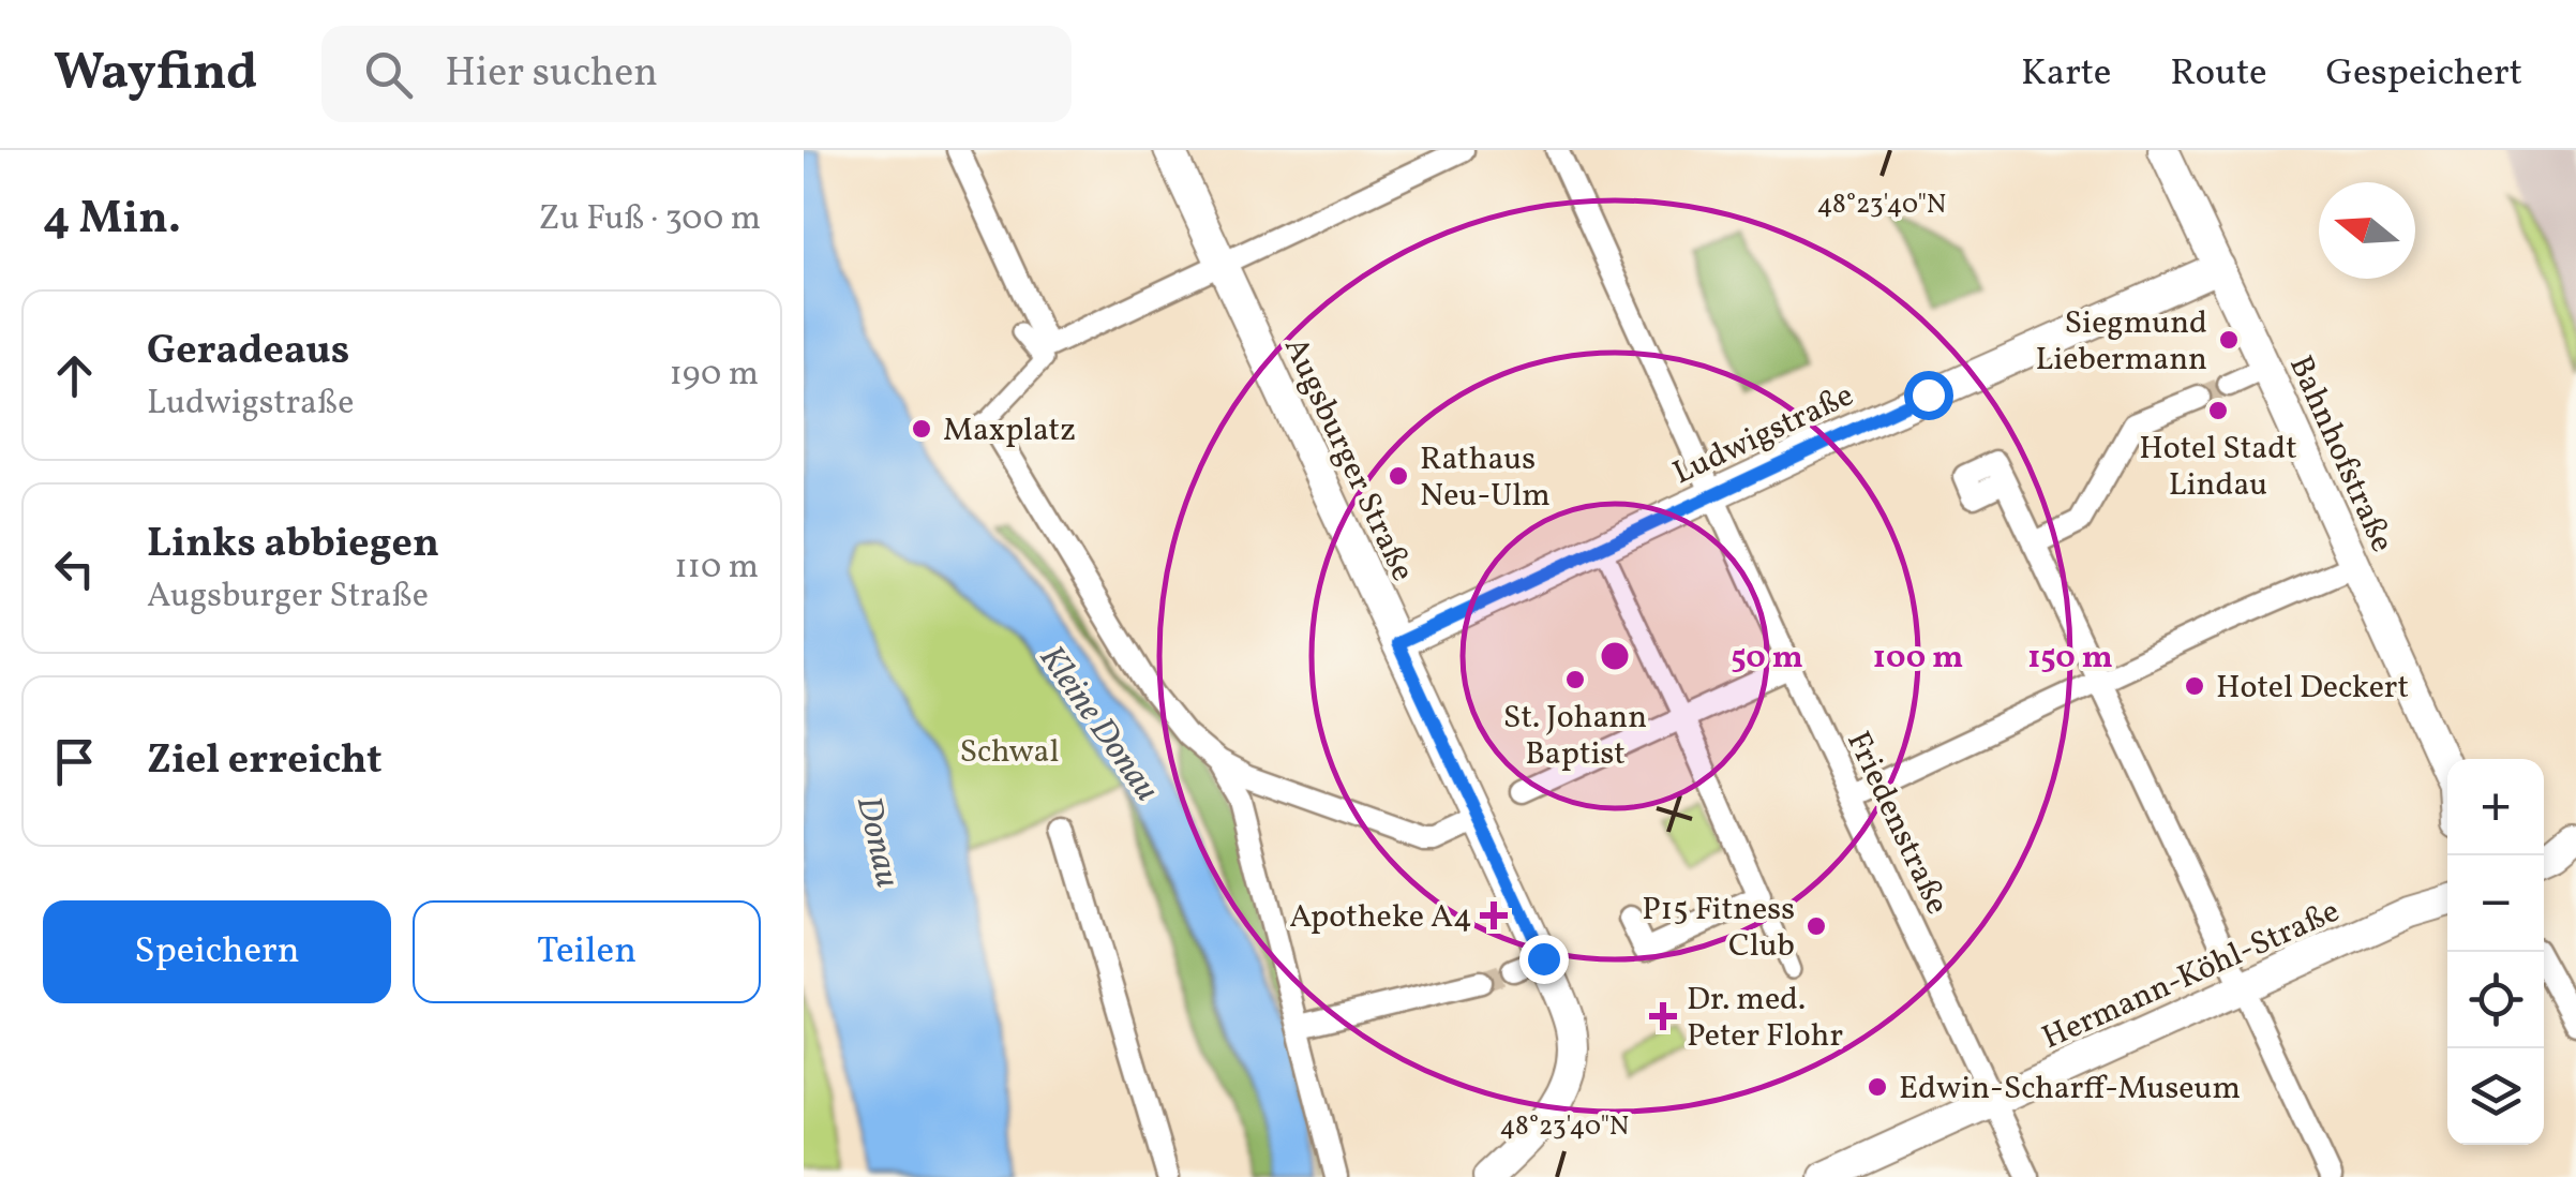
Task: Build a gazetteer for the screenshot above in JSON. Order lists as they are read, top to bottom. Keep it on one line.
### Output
{"streets":{"street":["Ludwigstraße","Bahnhofstraße","Augsburger Straße","Friedenstraße","Hermann-Köhl-Straße"]},"crossings":[["Ludwigstraße","Bahnhofstraße"],["Ludwigstraße","Augsburger Straße"],["Ludwigstraße","Friedenstraße"],["Friedenstraße","Hermann-Köhl-Straße"]],"water":["Kleine Donau","Donau"],"parks":["Schwal"],"places":{"other":["Siegmund Liebermann","Hotel Stadt Lindau","Maxplatz","Rathaus Neu-Ulm","St. Johann Baptist","Hotel Deckert","P15 Fitness Club","Edwin-Scharff-Museum"],"health":["Apotheke A4","Dr. med. Peter Flohr"]},"north":"left","page":{"header":"Wayfind","search":"Hier suchen","nav":["Karte","Route","Gespeichert"],"heading":["4 Min.","Zu Fuß · 300 m"],"list":[["Geradeaus","Ludwigstraße","190 m"],["Links abbiegen","Augsburger Straße","110 m"],"Ziel erreicht"],"map_buttons":["+","−"],"buttons":["Speichern","Teilen"]},"coordinates":["48°23'40\"N"],"rings":["50 m","100 m","150 m"]}
